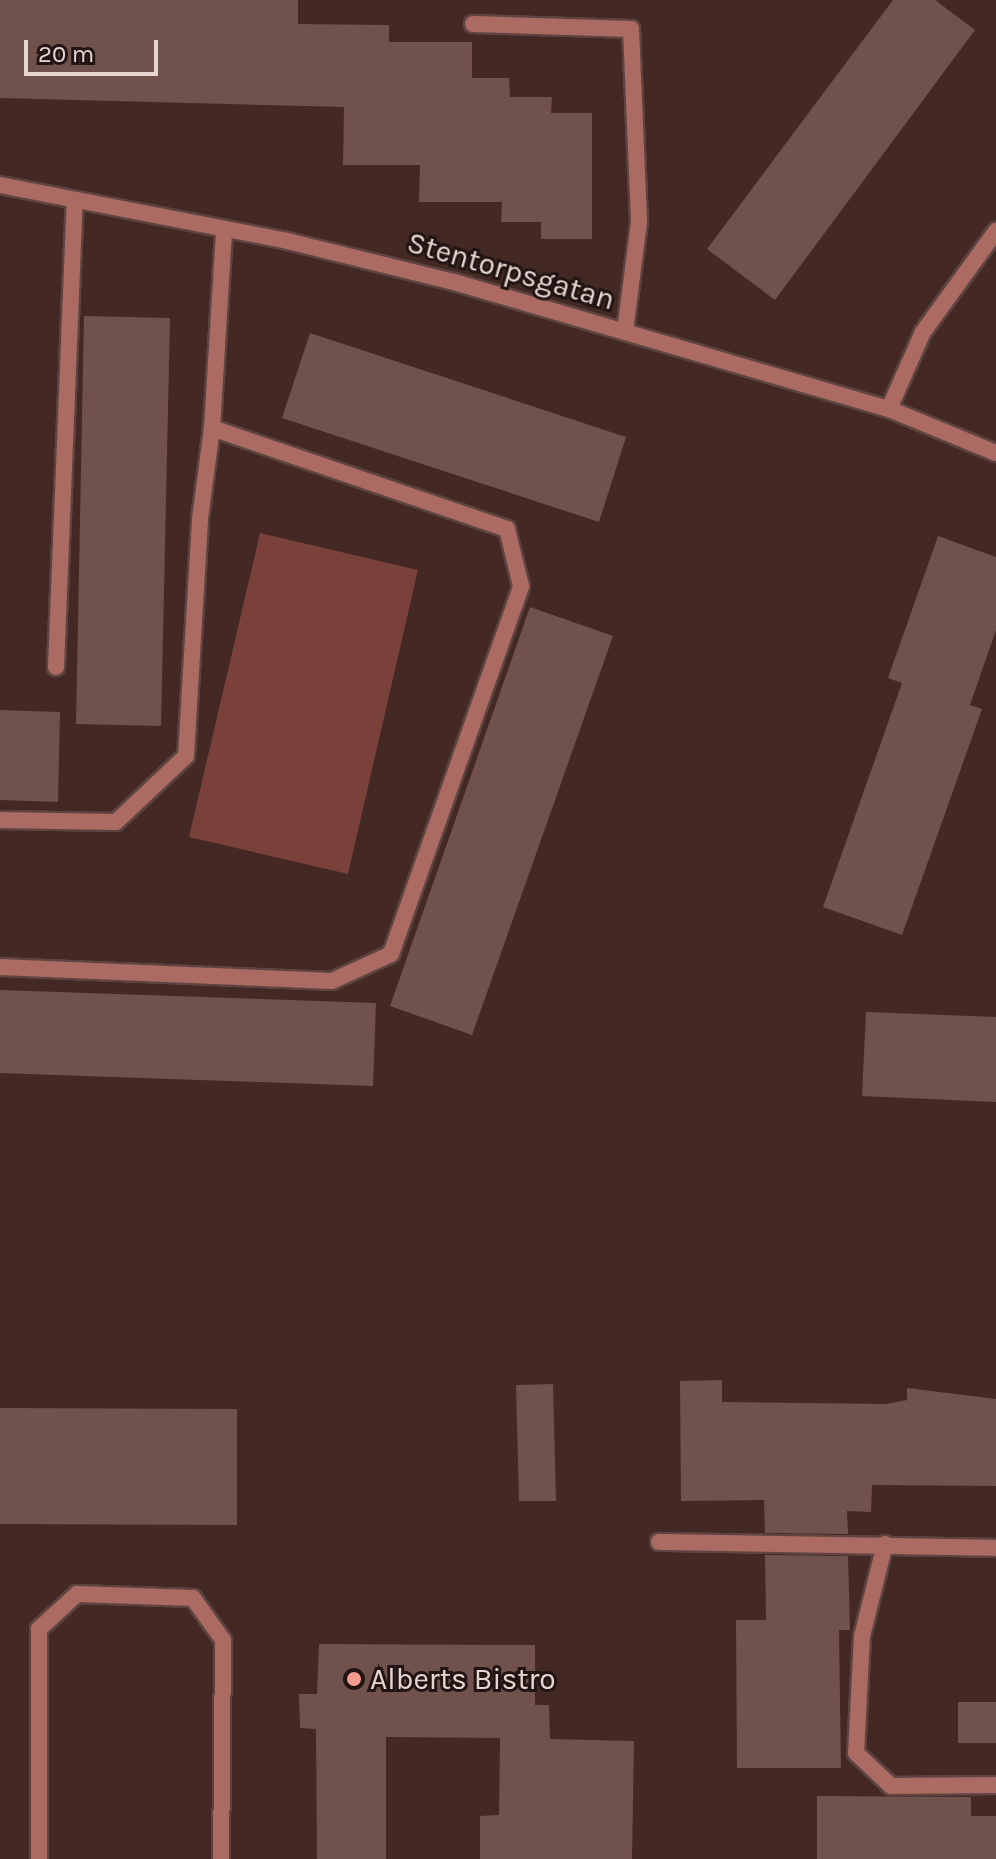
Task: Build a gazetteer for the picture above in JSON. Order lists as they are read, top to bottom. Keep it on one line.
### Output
{"streets":{"street":["Stentorpsgatan"]},"places":["Alberts Bistro"],"scale_bar":"20 m"}
